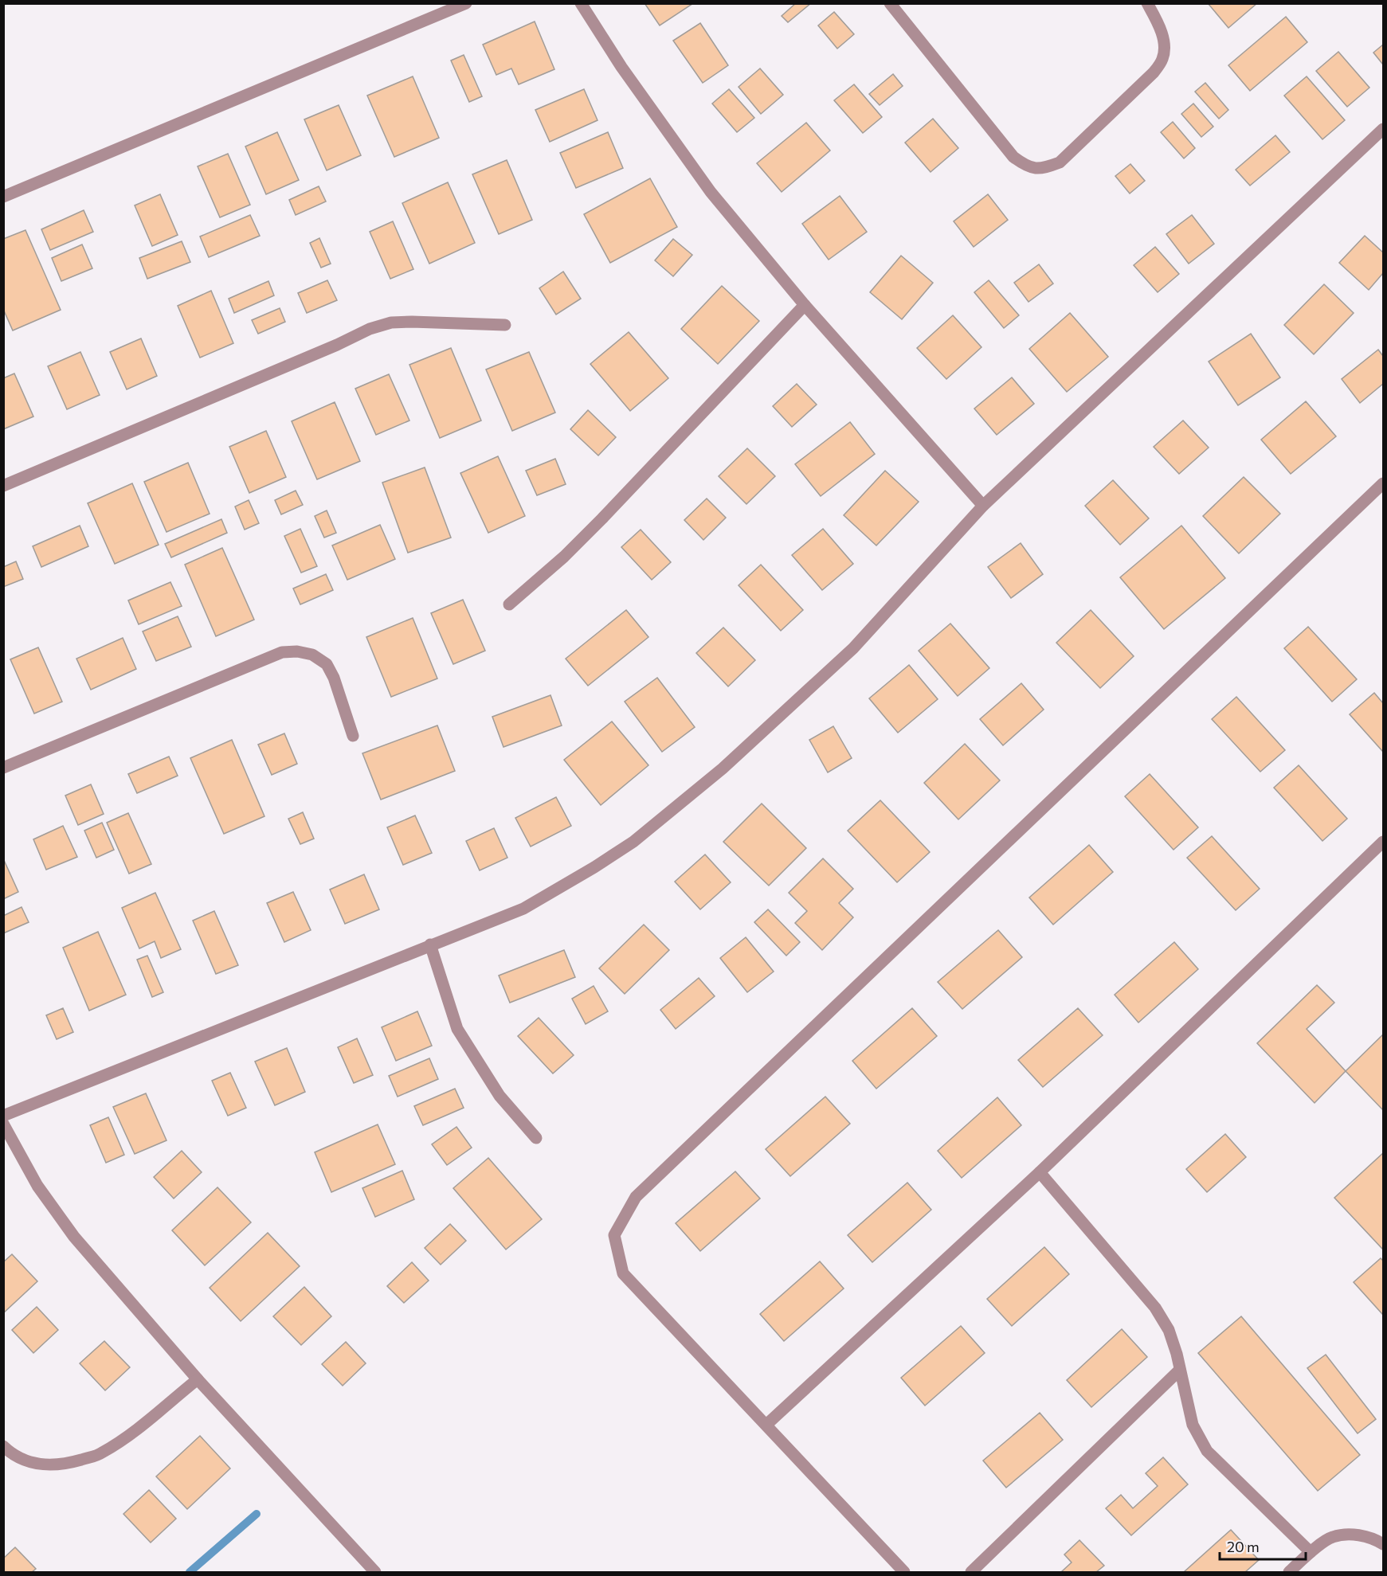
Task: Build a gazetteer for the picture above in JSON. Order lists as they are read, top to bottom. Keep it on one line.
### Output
{"scale_bar":"20 m"}
